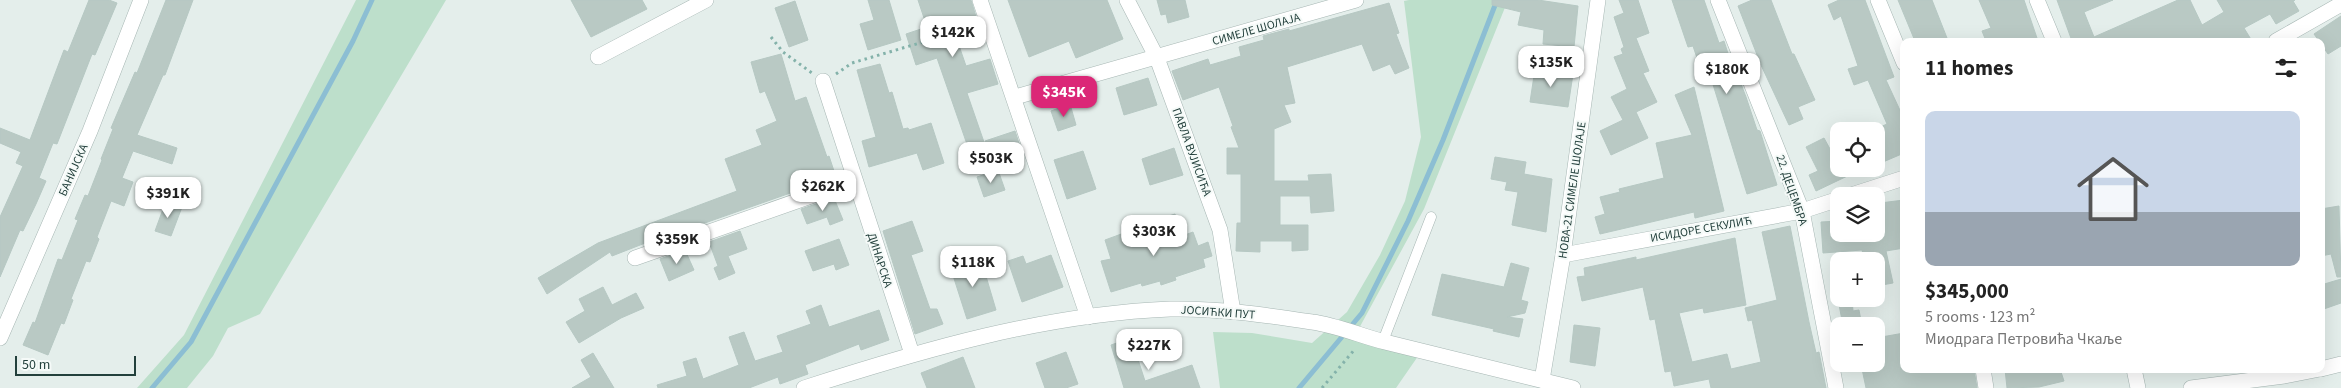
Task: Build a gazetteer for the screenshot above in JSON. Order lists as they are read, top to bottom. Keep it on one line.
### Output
{"streets":{"street":["СИМЕЛЕ ШОЛАЈА","ПАВЛА ВУЈИСИЋА","БАНИЈСКА","НОВА-21 СИМЕЛЕ ШОЛАЈЕ","22. ДЕЦЕМБРА","ИСИДОРЕ СЕКУЛИЋ","ДИНАРСКА","ЈОСИЋКИ ПУТ"]},"crossings":[["СИМЕЛЕ ШОЛАЈА","ПАВЛА ВУЈИСИЋА"],["ПАВЛА ВУЈИСИЋА","ЈОСИЋКИ ПУТ"],["НОВА-21 СИМЕЛЕ ШОЛАЈЕ","ИСИДОРЕ СЕКУЛИЋ"],["НОВА-21 СИМЕЛЕ ШОЛАЈЕ","ЈОСИЋКИ ПУТ"],["22. ДЕЦЕМБРА","ИСИДОРЕ СЕКУЛИЋ"],["ДИНАРСКА","ЈОСИЋКИ ПУТ"]],"scale_bar":"50 m","page":{"price":["$142K","$135K","$180K","$345K","$503K","$262K","$391K","$303K","$359K","$118K","$227K"],"heading":"11 homes","list":[{"name":"$345,000","note":"5 rooms · 123 m² · Миодрага Петровића Чкаље"}],"map_buttons":["+","−"],"scale":"50 m"}}
